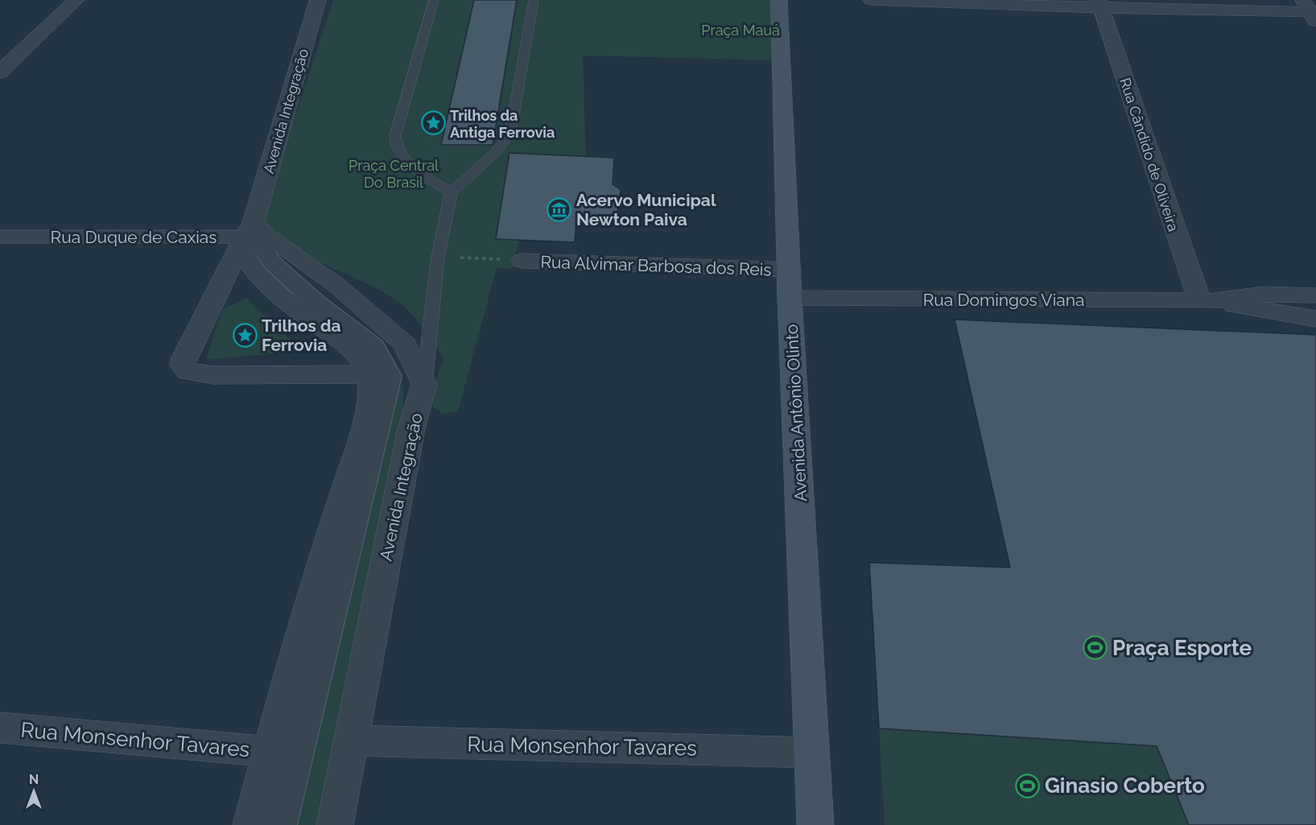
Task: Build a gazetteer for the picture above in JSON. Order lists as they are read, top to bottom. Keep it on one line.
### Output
{"streets":{"main road":["Avenida Antônio Olinto"],"street":["Avenida Integração","Rua Cândido de Oliveira","Rua Duque de Caxias","Rua Alvimar Barbosa dos Reis","Rua Domingos Viana","Rua Monsenhor Tavares"]},"crossings":[["Avenida Integração","Rua Duque de Caxias"],["Avenida Integração","Rua Monsenhor Tavares"],["Rua Cândido de Oliveira","Rua Domingos Viana"],["Rua Alvimar Barbosa dos Reis","Avenida Antônio Olinto"],["Rua Domingos Viana","Avenida Antônio Olinto"],["Avenida Antônio Olinto","Rua Monsenhor Tavares"]],"parks":["Praça Mauá","Praça Central Do Brasil"],"places":{"place":["Trilhos da Antiga Ferrovia","Trilhos da Ferrovia"],"museum":["Acervo Municipal Newton Paiva"],"sports":["Praça Esporte","Ginasio Coberto"]},"north":"top"}
